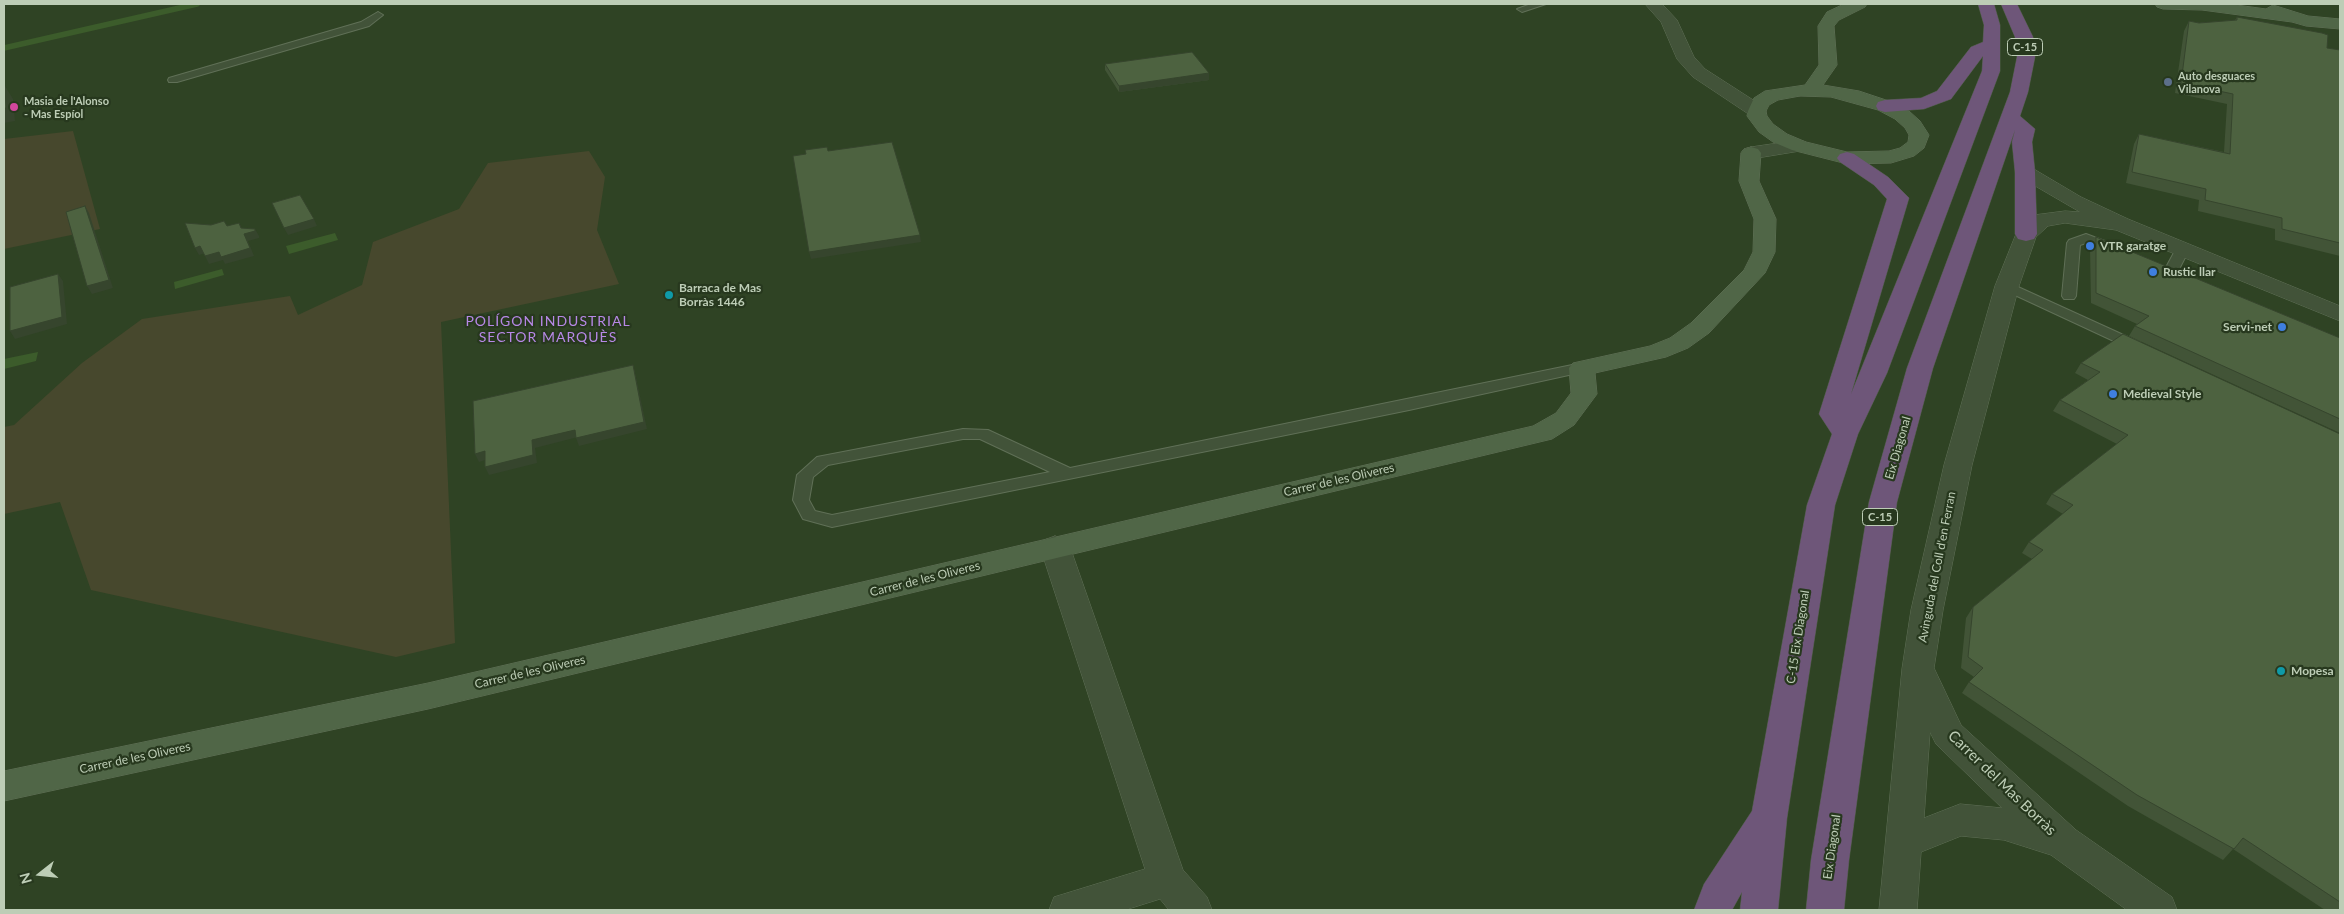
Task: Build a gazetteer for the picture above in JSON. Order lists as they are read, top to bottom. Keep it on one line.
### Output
{"streets":{"highway":["C-15","Eix Diagonal","C-15 Eix Diagonal"],"street":["Carrer de les Oliveres","Avinguda del Coll d'en Ferran","Carrer del Mas Borràs"]},"crossings":[["C-15","C-15 Eix Diagonal"],["Avinguda del Coll d'en Ferran","Carrer del Mas Borràs"]],"districts":["POLÍGON INDUSTRIAL SECTOR MARQUÈS"],"places":["Auto desguaces Vilanova","Masia de l'Alonso - Mas Espíol","VTR garatge","Rustic llar","Barraca de Mas Borràs 1446","Servi-net","Medieval Style","Mopesa"],"north":"left"}
